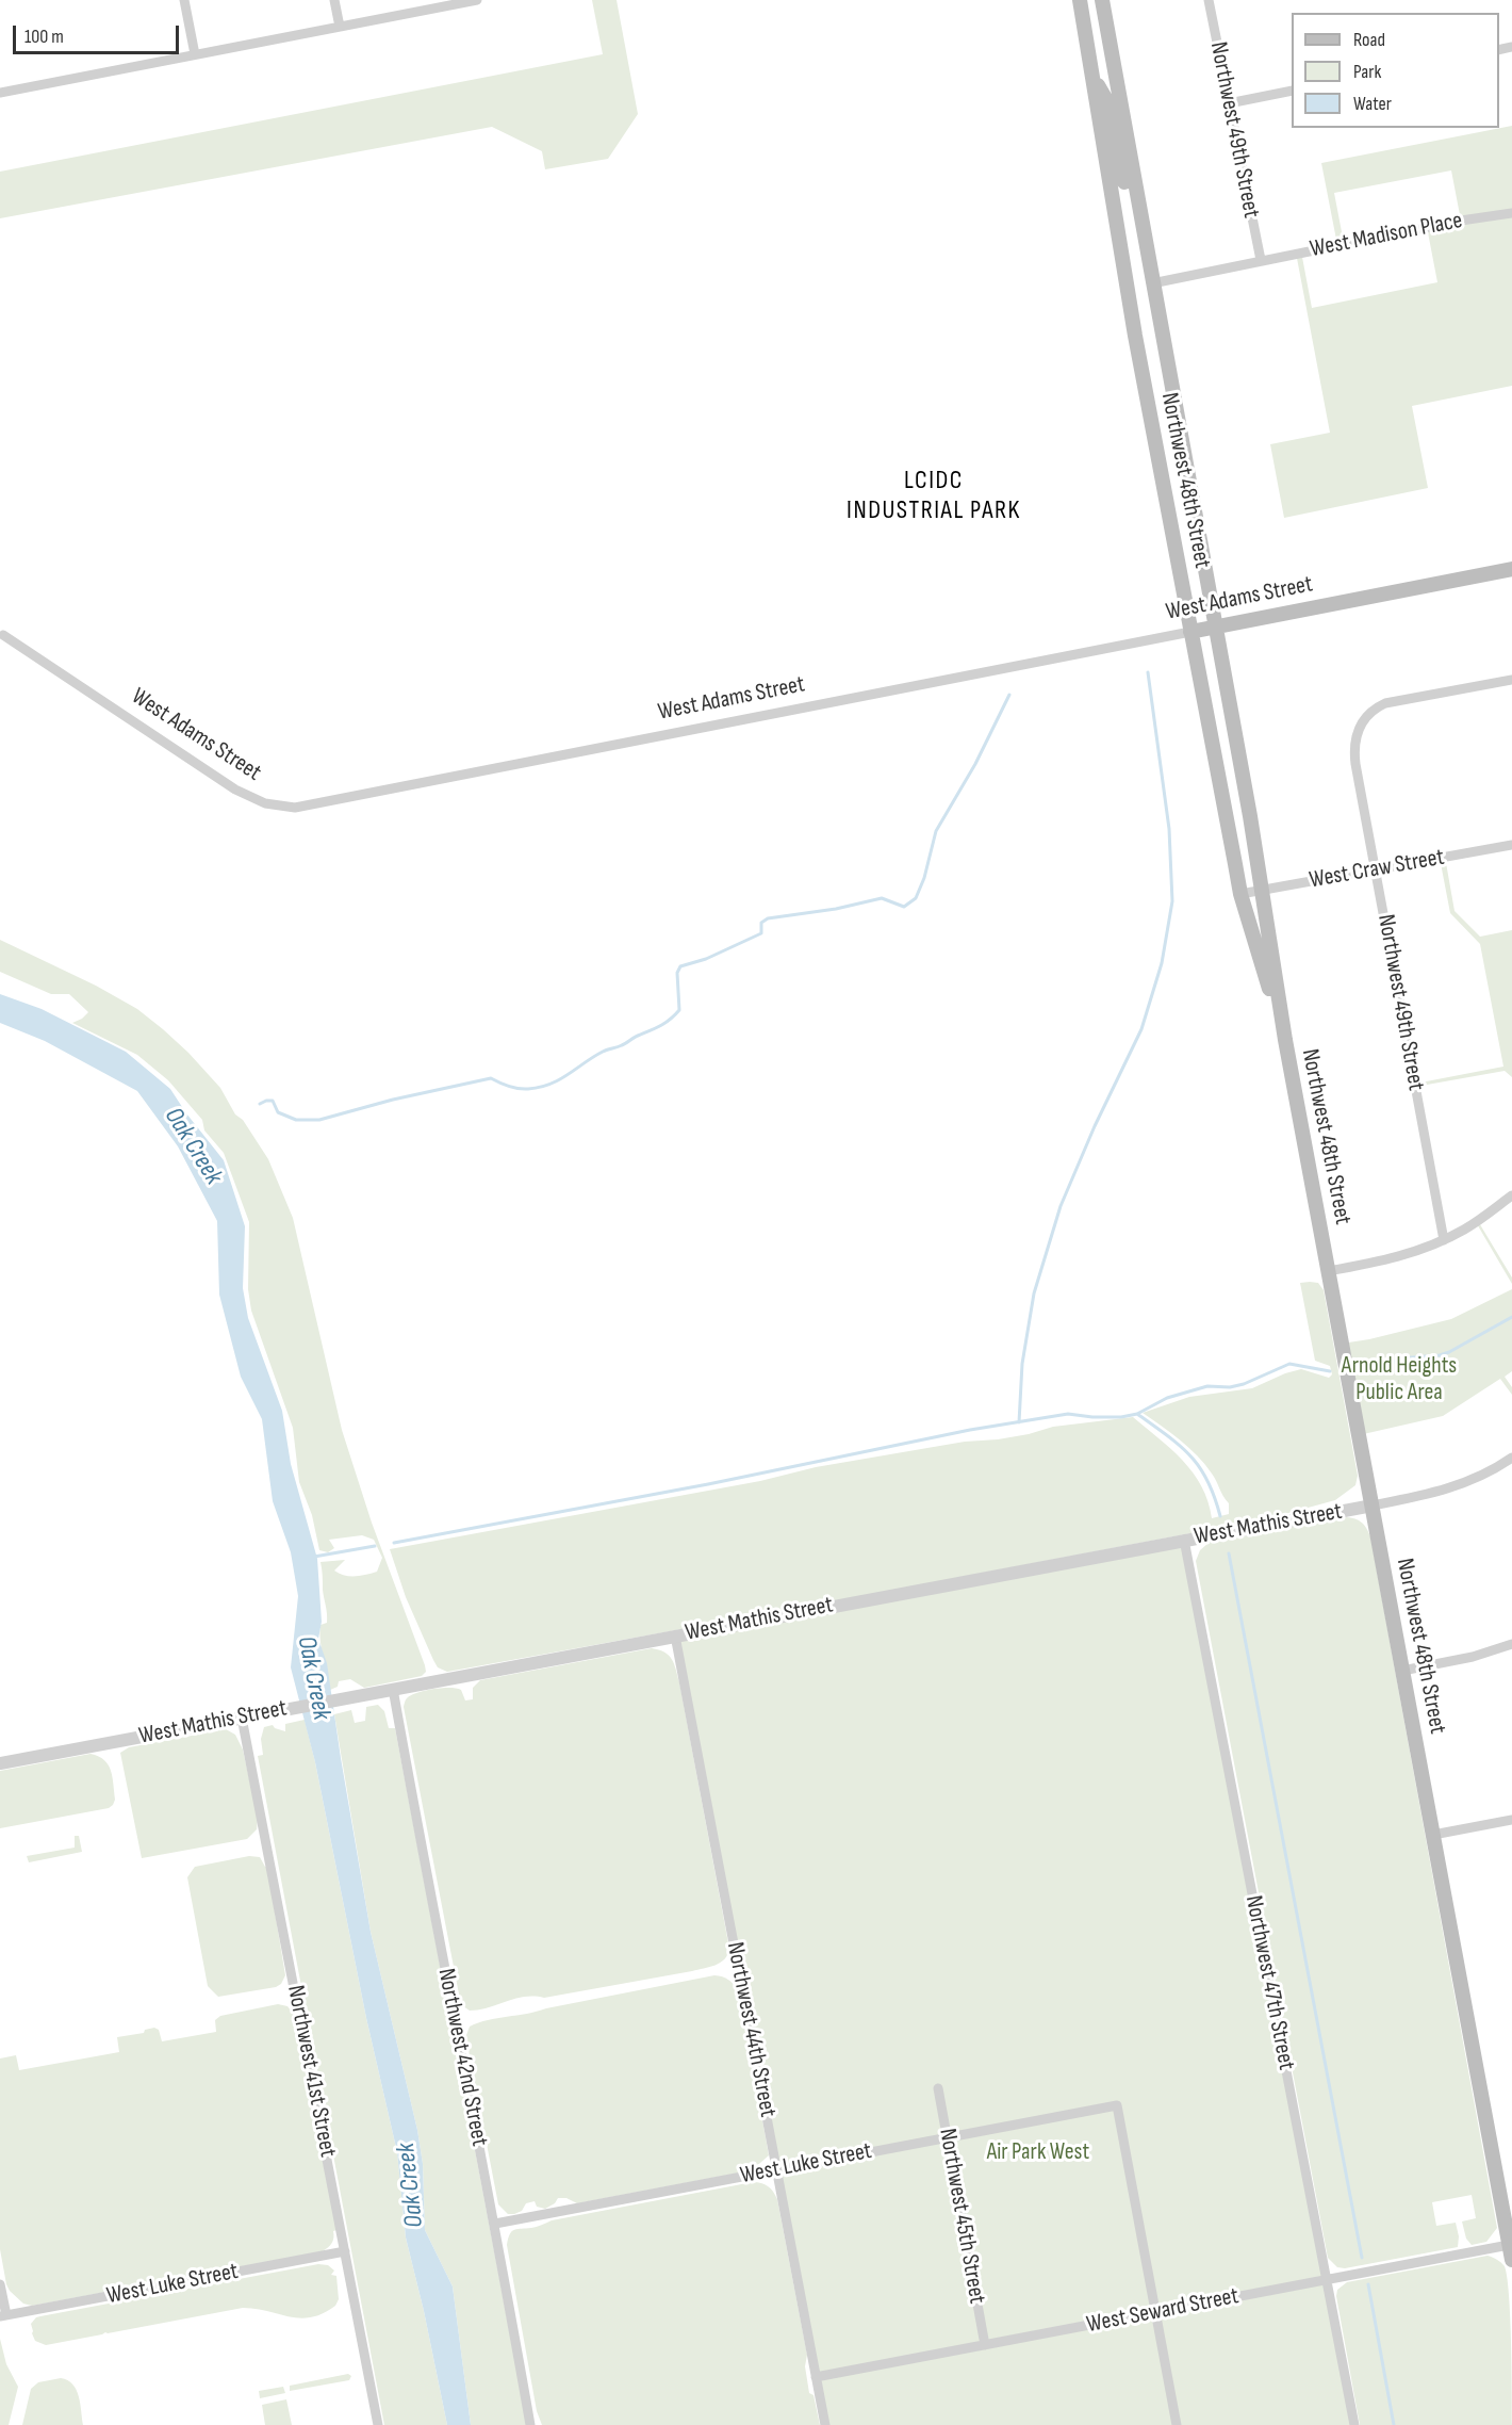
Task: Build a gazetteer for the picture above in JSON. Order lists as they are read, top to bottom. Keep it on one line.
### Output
{"streets":{"main road":["Northwest 48th Street","West Adams Street"],"street":["Northwest 49th Street","West Madison Place","West Craw Street","West Mathis Street","Northwest 47th Street","Northwest 44th Street","Northwest 42nd Street","Northwest 41st Street","West Luke Street","Northwest 45th Street","West Seward Street"]},"crossings":[["Northwest 49th Street","West Madison Place"],["Northwest 49th Street","West Craw Street"],["West Madison Place","Northwest 48th Street"],["Northwest 48th Street","West Adams Street"],["Northwest 48th Street","West Craw Street"],["Northwest 48th Street","West Mathis Street"],["Northwest 48th Street","West Seward Street"],["West Mathis Street","Northwest 47th Street"],["West Mathis Street","Northwest 44th Street"],["West Mathis Street","Northwest 42nd Street"],["West Mathis Street","Northwest 41st Street"],["Northwest 47th Street","West Seward Street"],["Northwest 44th Street","West Luke Street"],["Northwest 44th Street","West Seward Street"],["Northwest 42nd Street","West Luke Street"],["Northwest 41st Street","West Luke Street"],["West Luke Street","Northwest 45th Street"],["West Luke Street","West Seward Street"],["Northwest 45th Street","West Seward Street"]],"districts":["LCIDC INDUSTRIAL PARK"],"water":["Oak Creek"],"parks":["Arnold Heights Public Area","Air Park West"],"legend":["Road","Park","Water"],"scale_bar":"100 m"}
